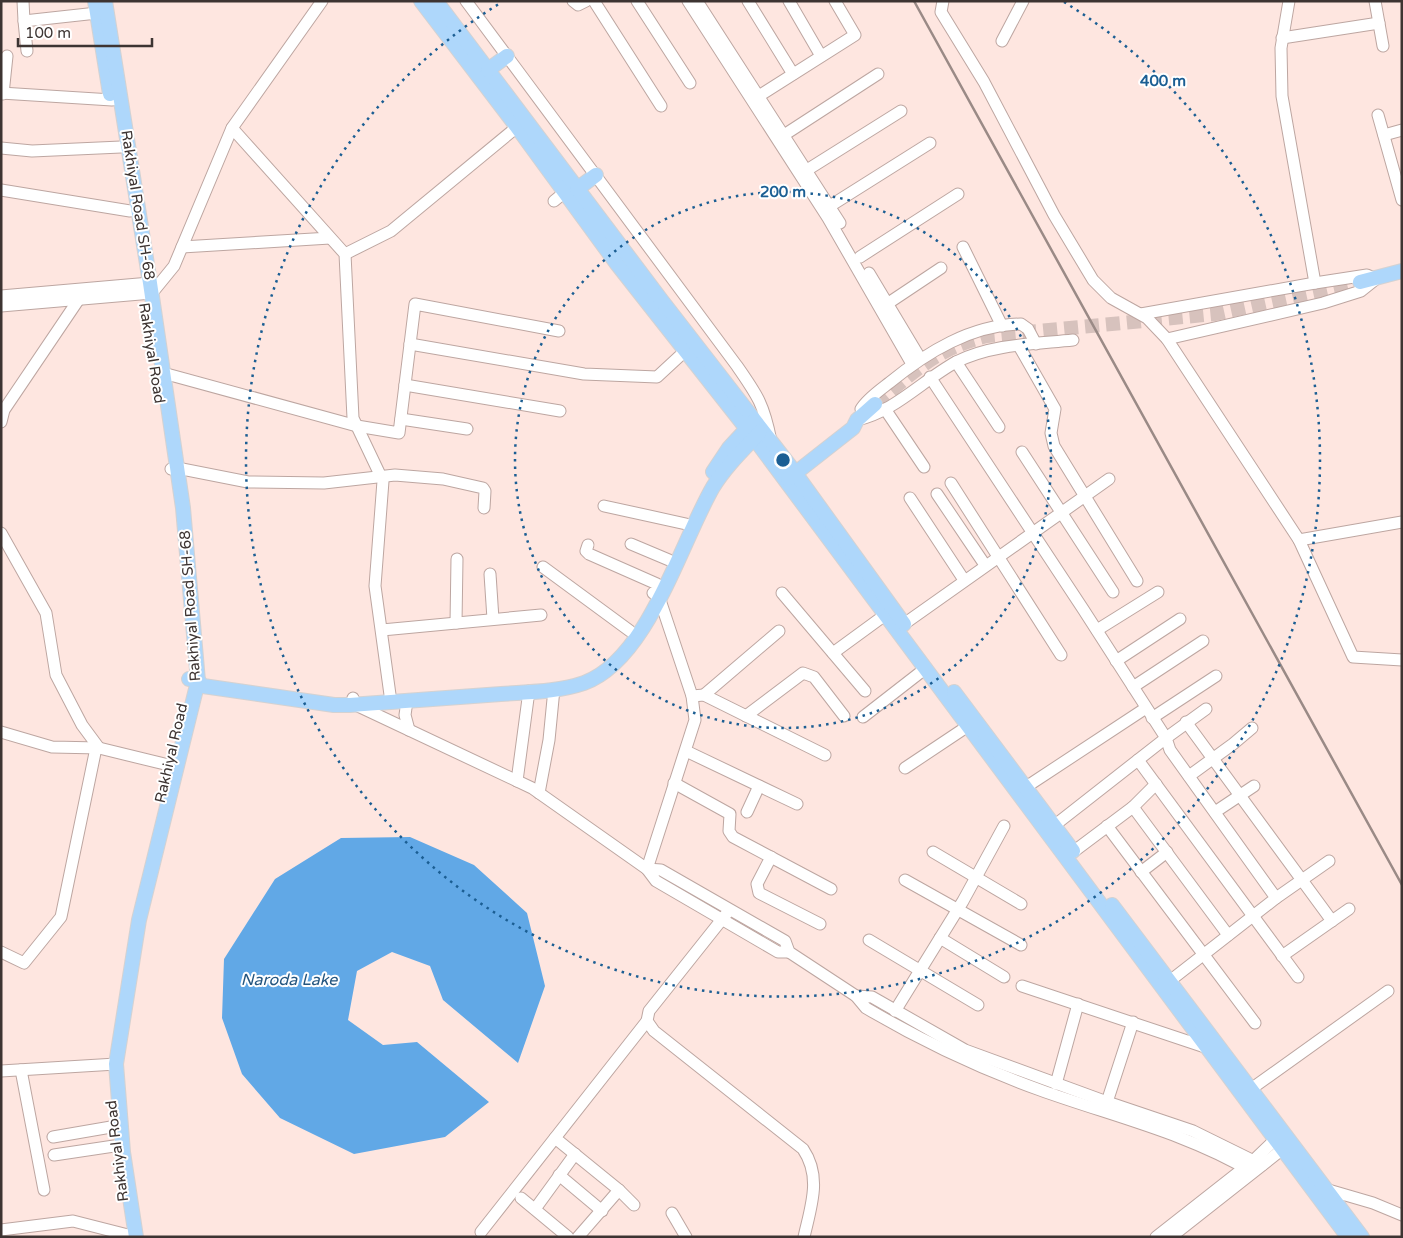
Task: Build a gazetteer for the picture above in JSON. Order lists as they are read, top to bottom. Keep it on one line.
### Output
{"streets":{"main road":["Rakhiyal Road SH-68","Rakhiyal Road"]},"crossings":[["Rakhiyal Road SH-68","Rakhiyal Road"]],"water":["Naroda Lake"],"scale_bar":"100 m","rings":["400 m","200 m"]}
